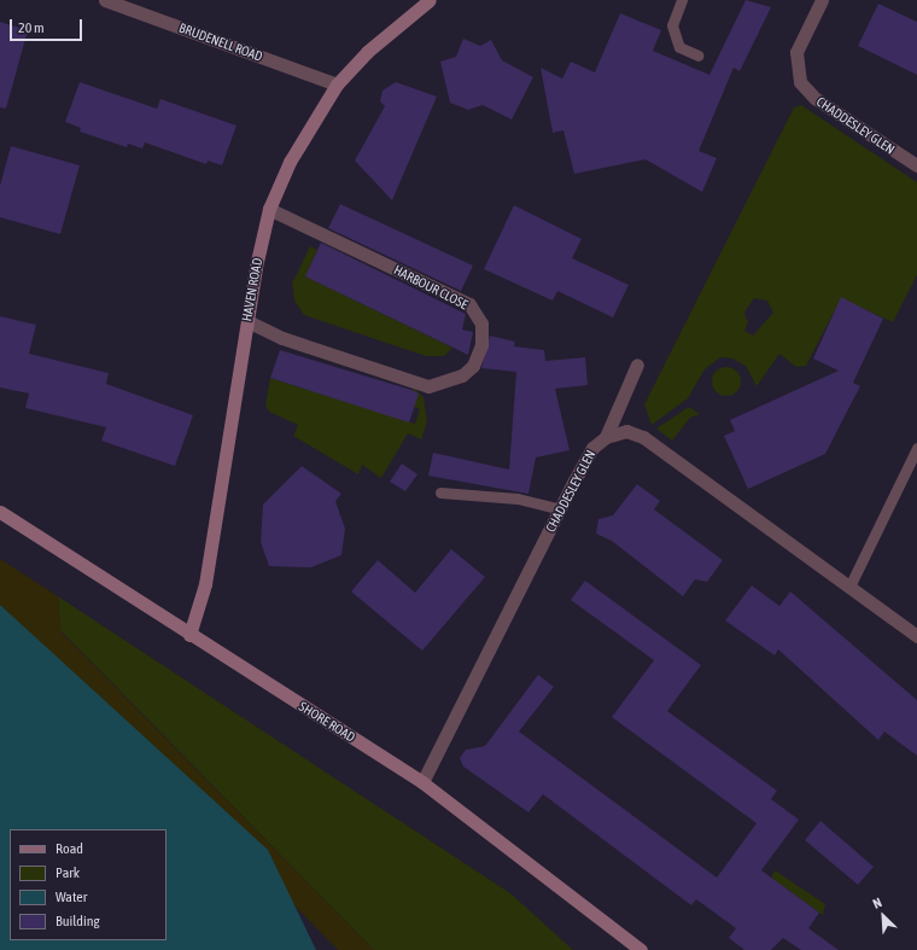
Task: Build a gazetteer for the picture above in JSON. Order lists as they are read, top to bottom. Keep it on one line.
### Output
{"streets":{"main road":["HAVEN ROAD","SHORE ROAD"],"street":["BRUDENELL ROAD","CHADDESLEY GLEN","HARBOUR CLOSE"]},"crossings":[["BRUDENELL ROAD","HAVEN ROAD"],["CHADDESLEY GLEN","SHORE ROAD"],["HARBOUR CLOSE","HAVEN ROAD"],["HAVEN ROAD","SHORE ROAD"]],"legend":["Road","Park","Water","Building"],"scale_bar":"20 m","north":"top left"}
